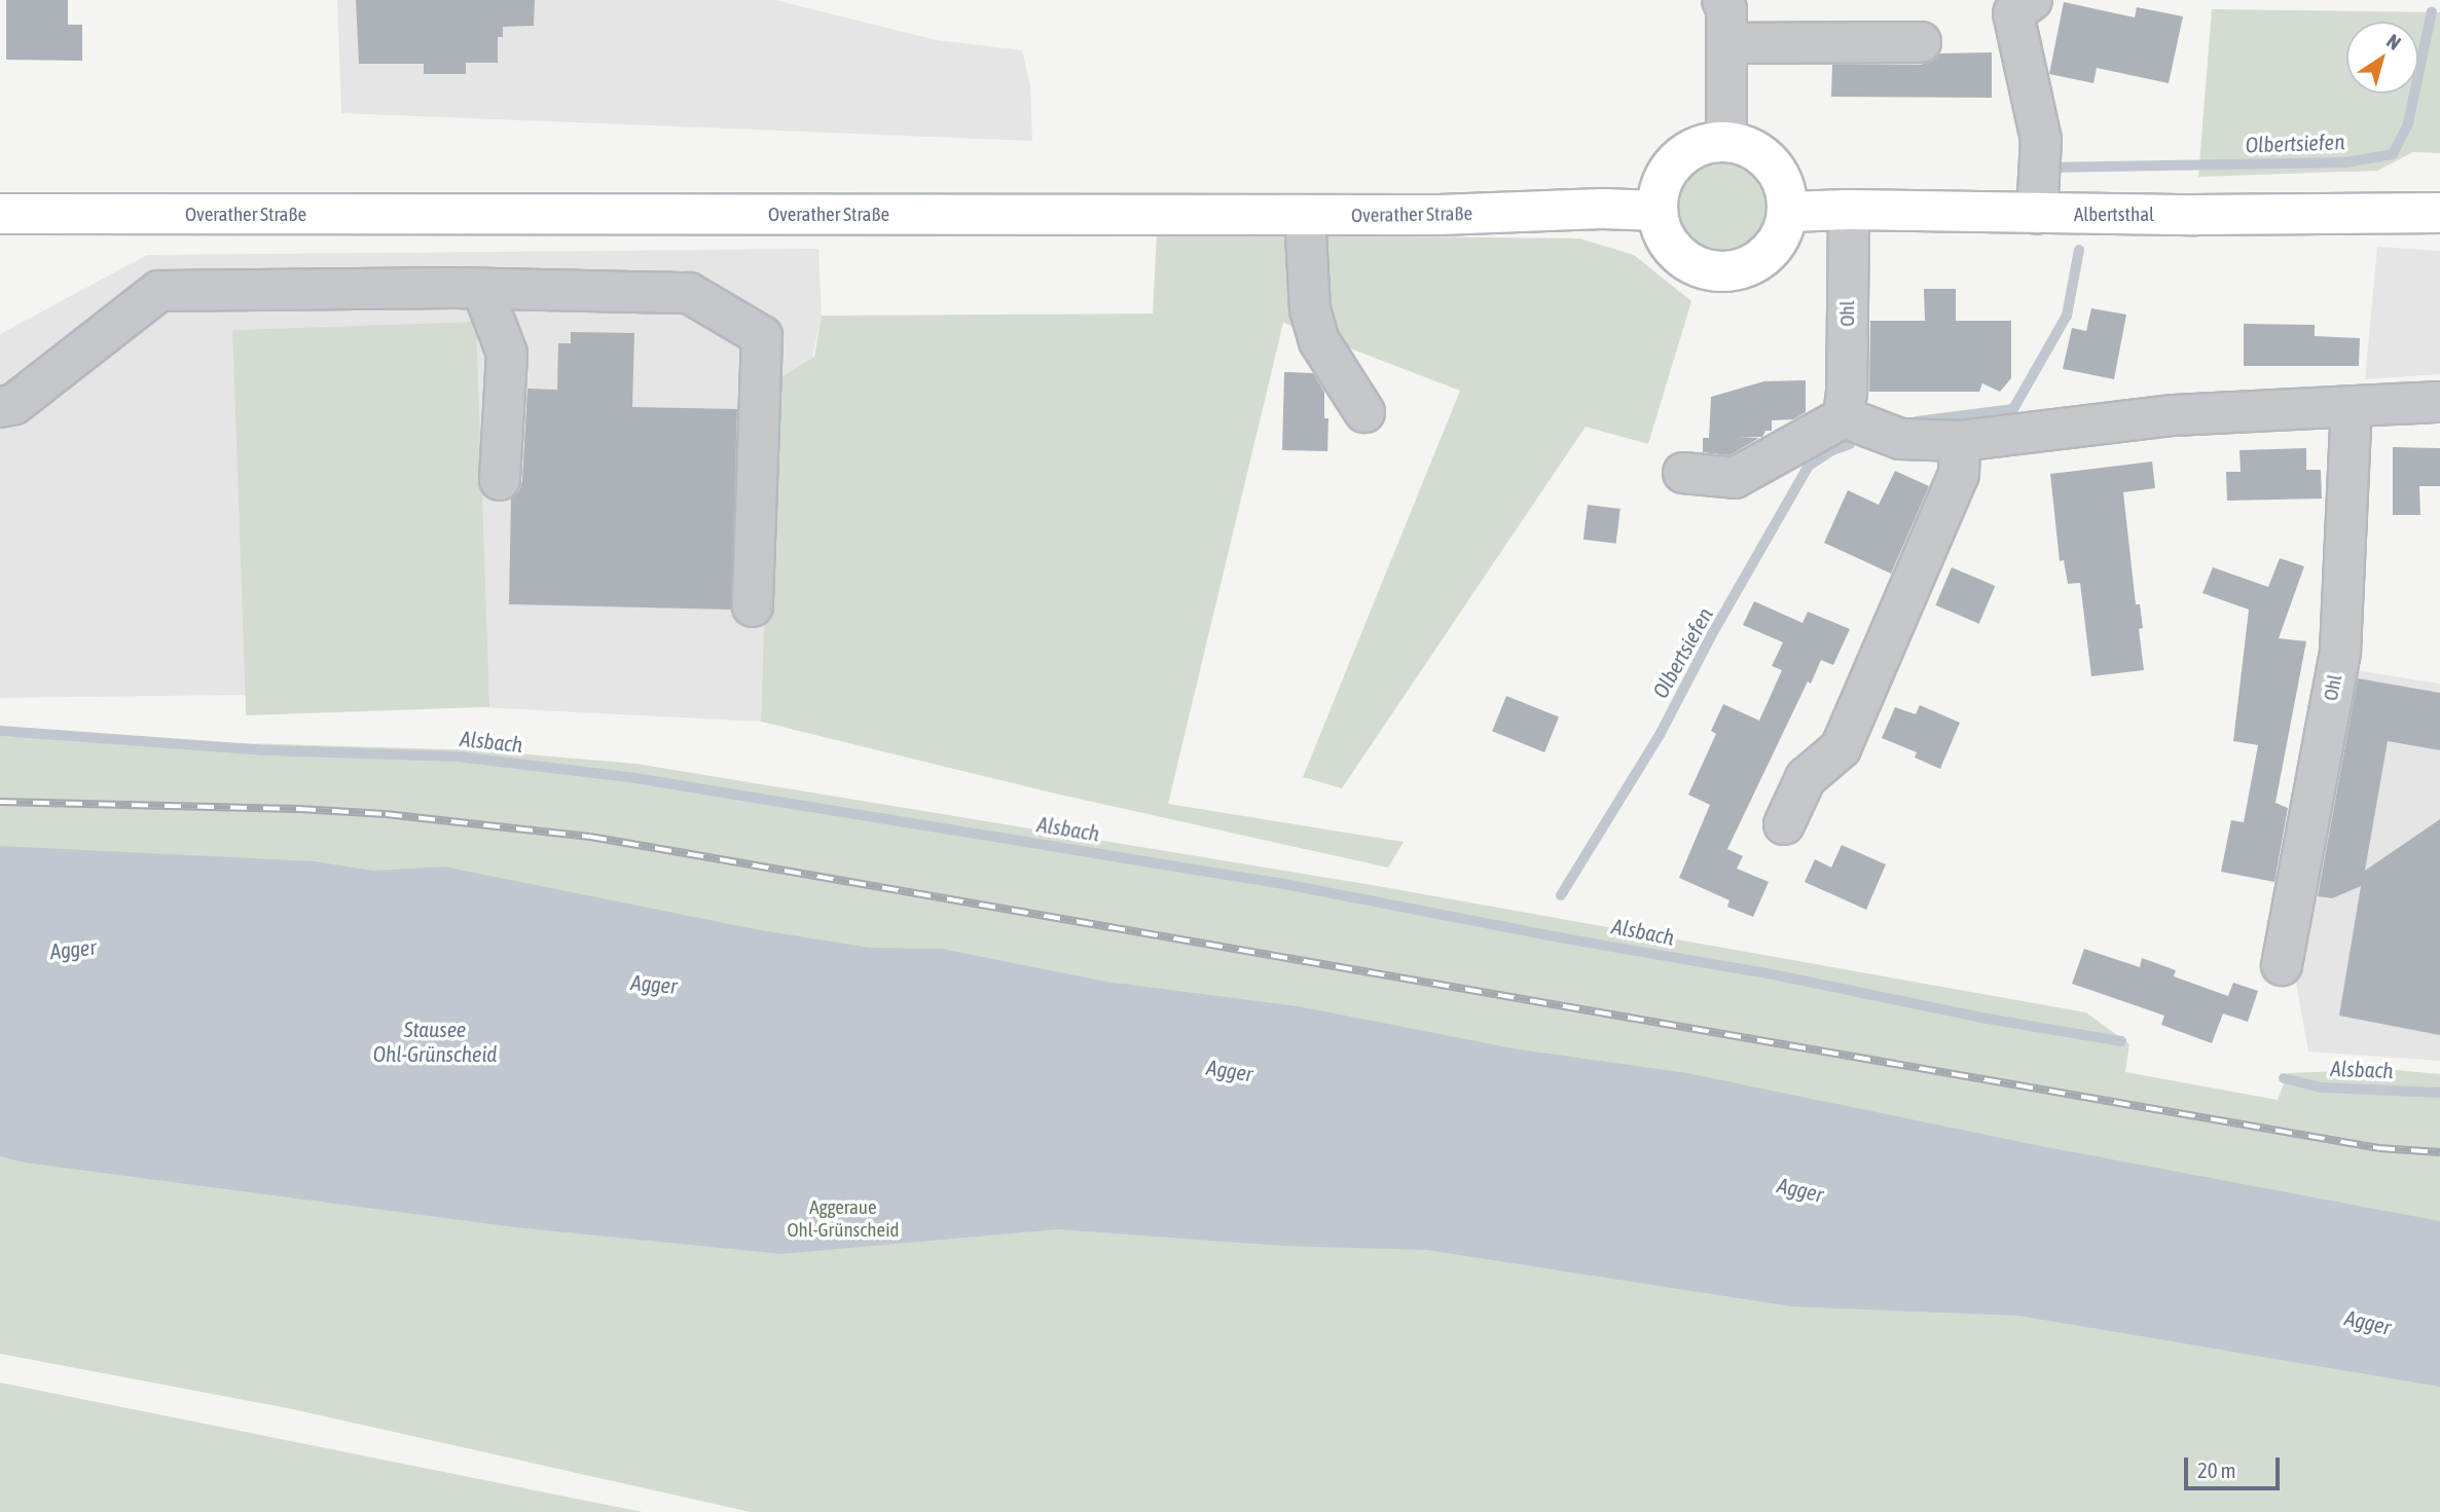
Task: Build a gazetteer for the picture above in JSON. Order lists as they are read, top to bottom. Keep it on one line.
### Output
{"streets":{"main road":["Overather Straße","Albertsthal"],"street":["Ohl"]},"crossings":[["Overather Straße","Albertsthal"],["Albertsthal","Ohl"]],"water":["Olbertsiefen","Alsbach","Agger","Stausee Ohl-Grünscheid"],"parks":["Aggeraue Ohl-Grünscheid"],"scale_bar":"20 m","north":"top right"}
